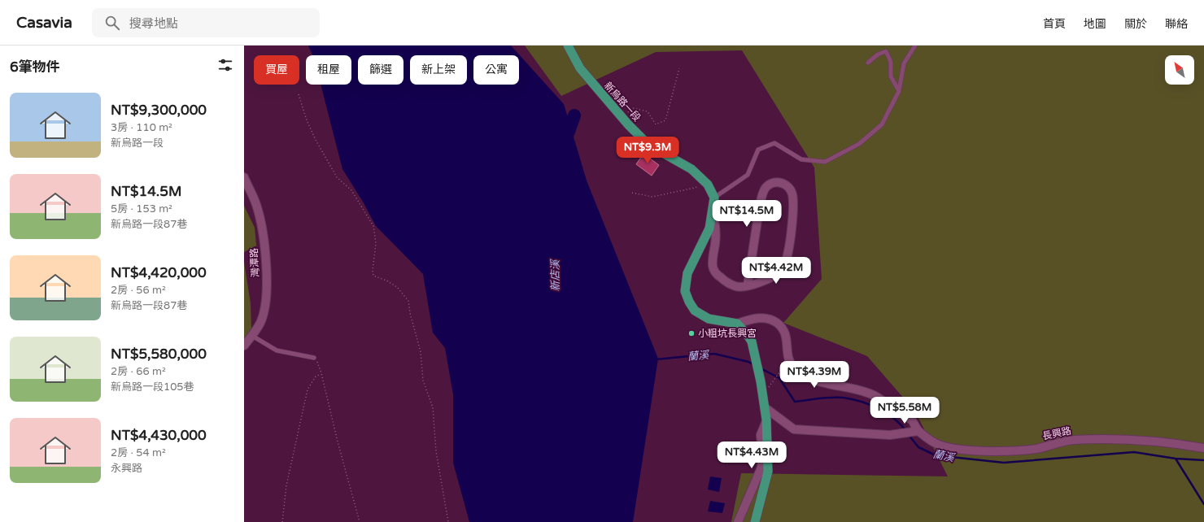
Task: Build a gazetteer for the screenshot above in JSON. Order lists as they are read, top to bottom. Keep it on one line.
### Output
{"streets":{"main road":["新烏路一段"],"street":["灣潭路","長興路"]},"water":["新店溪","蘭溪"],"places":["小粗坑長興宮"],"north":"top left","page":{"header":"Casavia","search":"搜尋地點","nav":["首頁","地圖","關於","聯絡"],"heading":"6筆物件","chip":["買屋","租屋","篩選","新上架","公寓"],"list":[{"name":"NT$9,300,000","note":"3房 · 110 m² · 新烏路一段"},{"name":"NT$14.5M","note":"5房 · 153 m² · 新烏路一段87巷"},{"name":"NT$4,420,000","note":"2房 · 56 m² · 新烏路一段87巷"},{"name":"NT$5,580,000","note":"2房 · 66 m² · 新烏路一段105巷"},{"name":"NT$4,430,000","note":"2房 · 54 m² · 永興路"}],"price":["NT$9.3M","NT$14.5M","NT$4.42M","NT$4.39M","NT$5.58M","NT$4.43M"]}}
